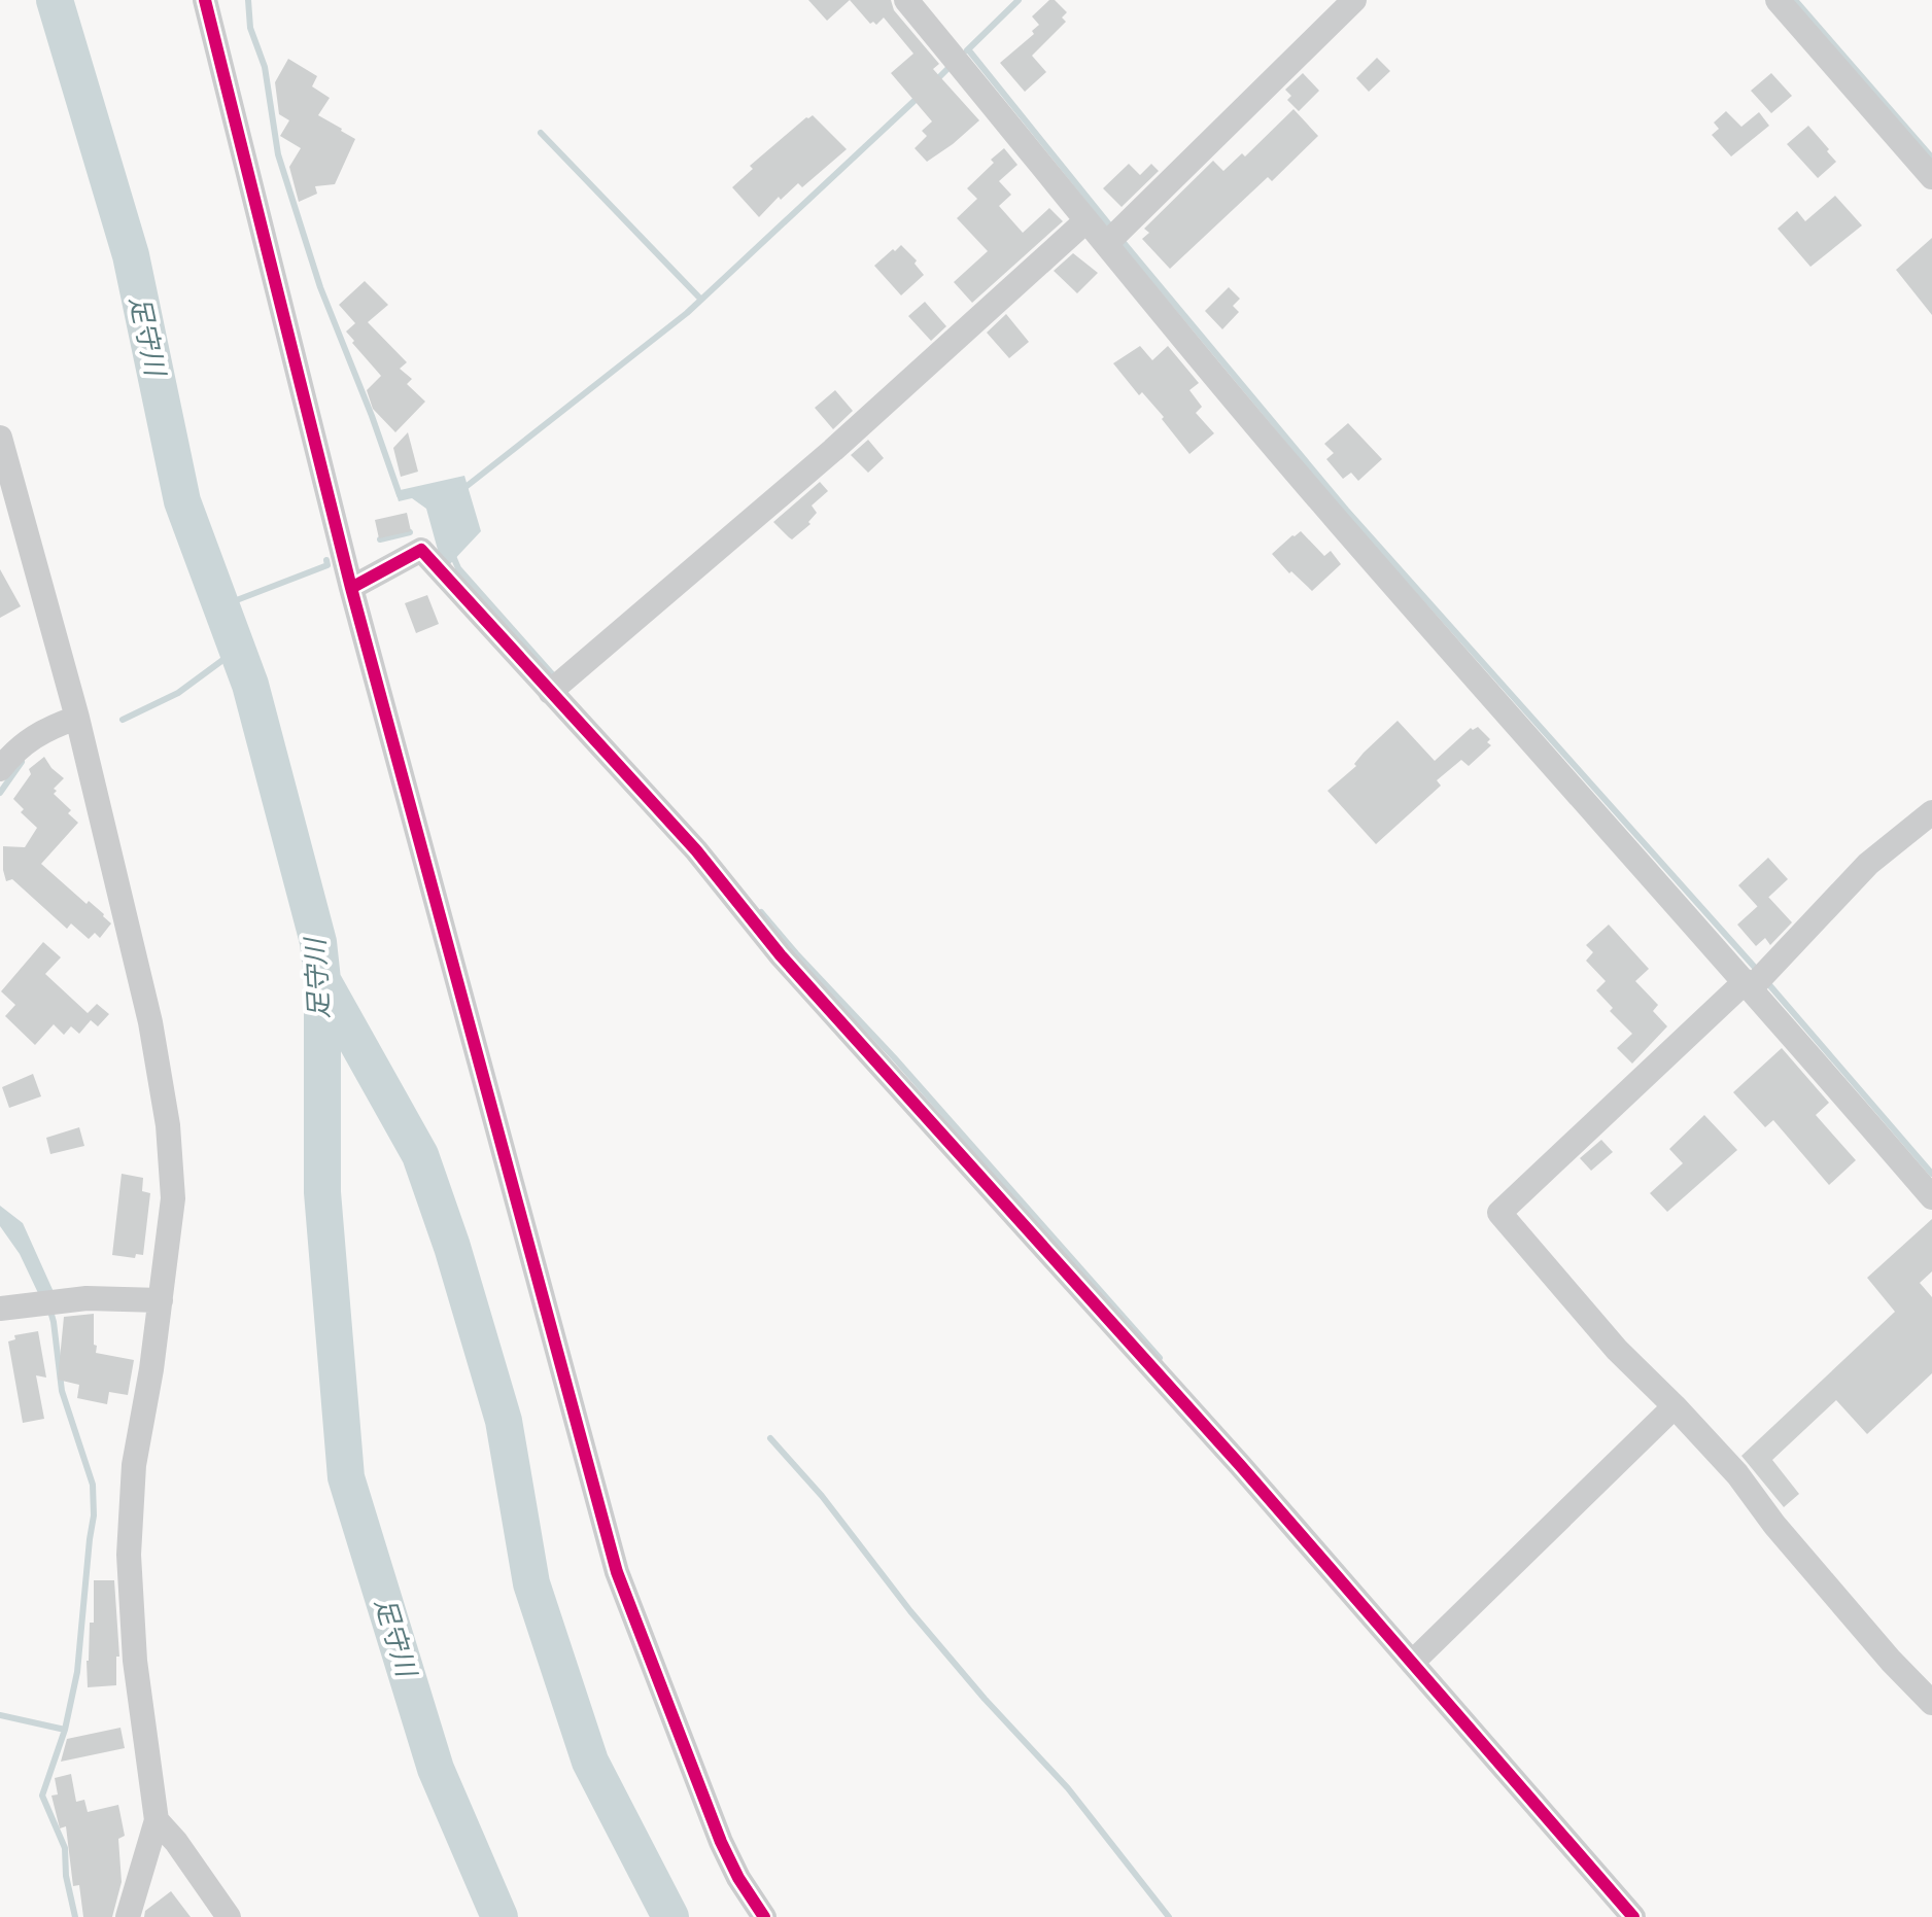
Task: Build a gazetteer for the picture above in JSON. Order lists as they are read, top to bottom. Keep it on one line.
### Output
{"water":["足守川"]}
